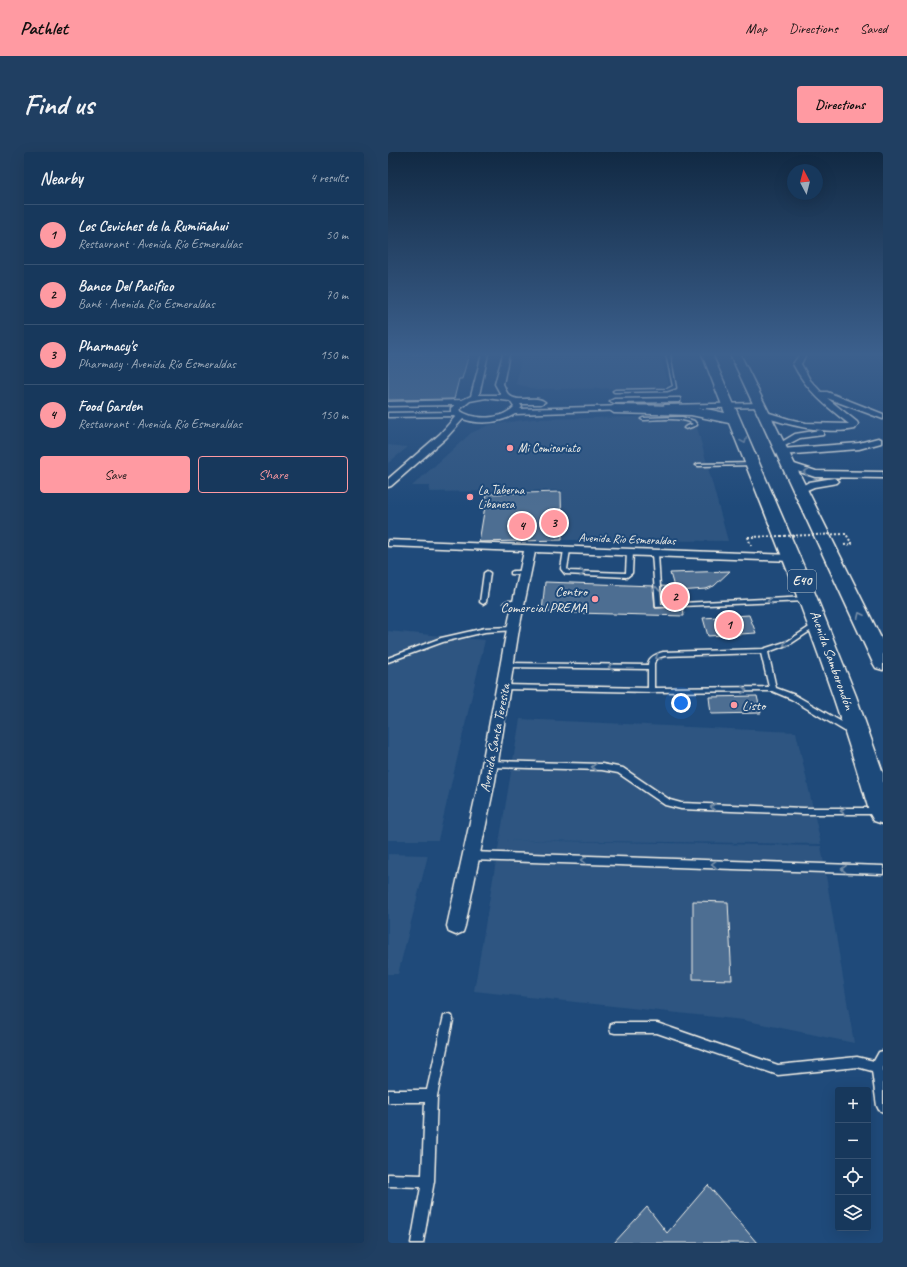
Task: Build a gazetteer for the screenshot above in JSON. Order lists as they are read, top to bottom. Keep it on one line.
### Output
{"streets":{"highway":["E40","Avenida Samborondón"],"street":["Avenida Río Esmeraldas","Avenida Santa Teresita"]},"crossings":[["Avenida Río Esmeraldas","Avenida Samborondón"],["Avenida Río Esmeraldas","Avenida Santa Teresita"]],"places":["Mi Comisariato","La Taberna Libanesa","Centro Comercial PREMA","Listo"],"north":"top","page":{"header":"Pathlet","nav":["Map","Directions","Saved"],"buttons":["Directions",["Save","Share"]],"title":"Find us","heading":["Nearby","4 results"],"list":[{"mark":"1","name":"Los Ceviches de la Rumiñahui","note":"Restaurant · Avenida Río Esmeraldas","value":"50 m"},{"mark":"2","name":"Banco Del Pacifico","note":"Bank · Avenida Río Esmeraldas","value":"70 m"},{"mark":"3","name":"Pharmacy's","note":"Pharmacy · Avenida Río Esmeraldas","value":"150 m"},{"mark":"4","name":"Food Garden","note":"Restaurant · Avenida Río Esmeraldas","value":"150 m"}],"pins":["3","4","2","1"],"map_buttons":["+","−"]}}
